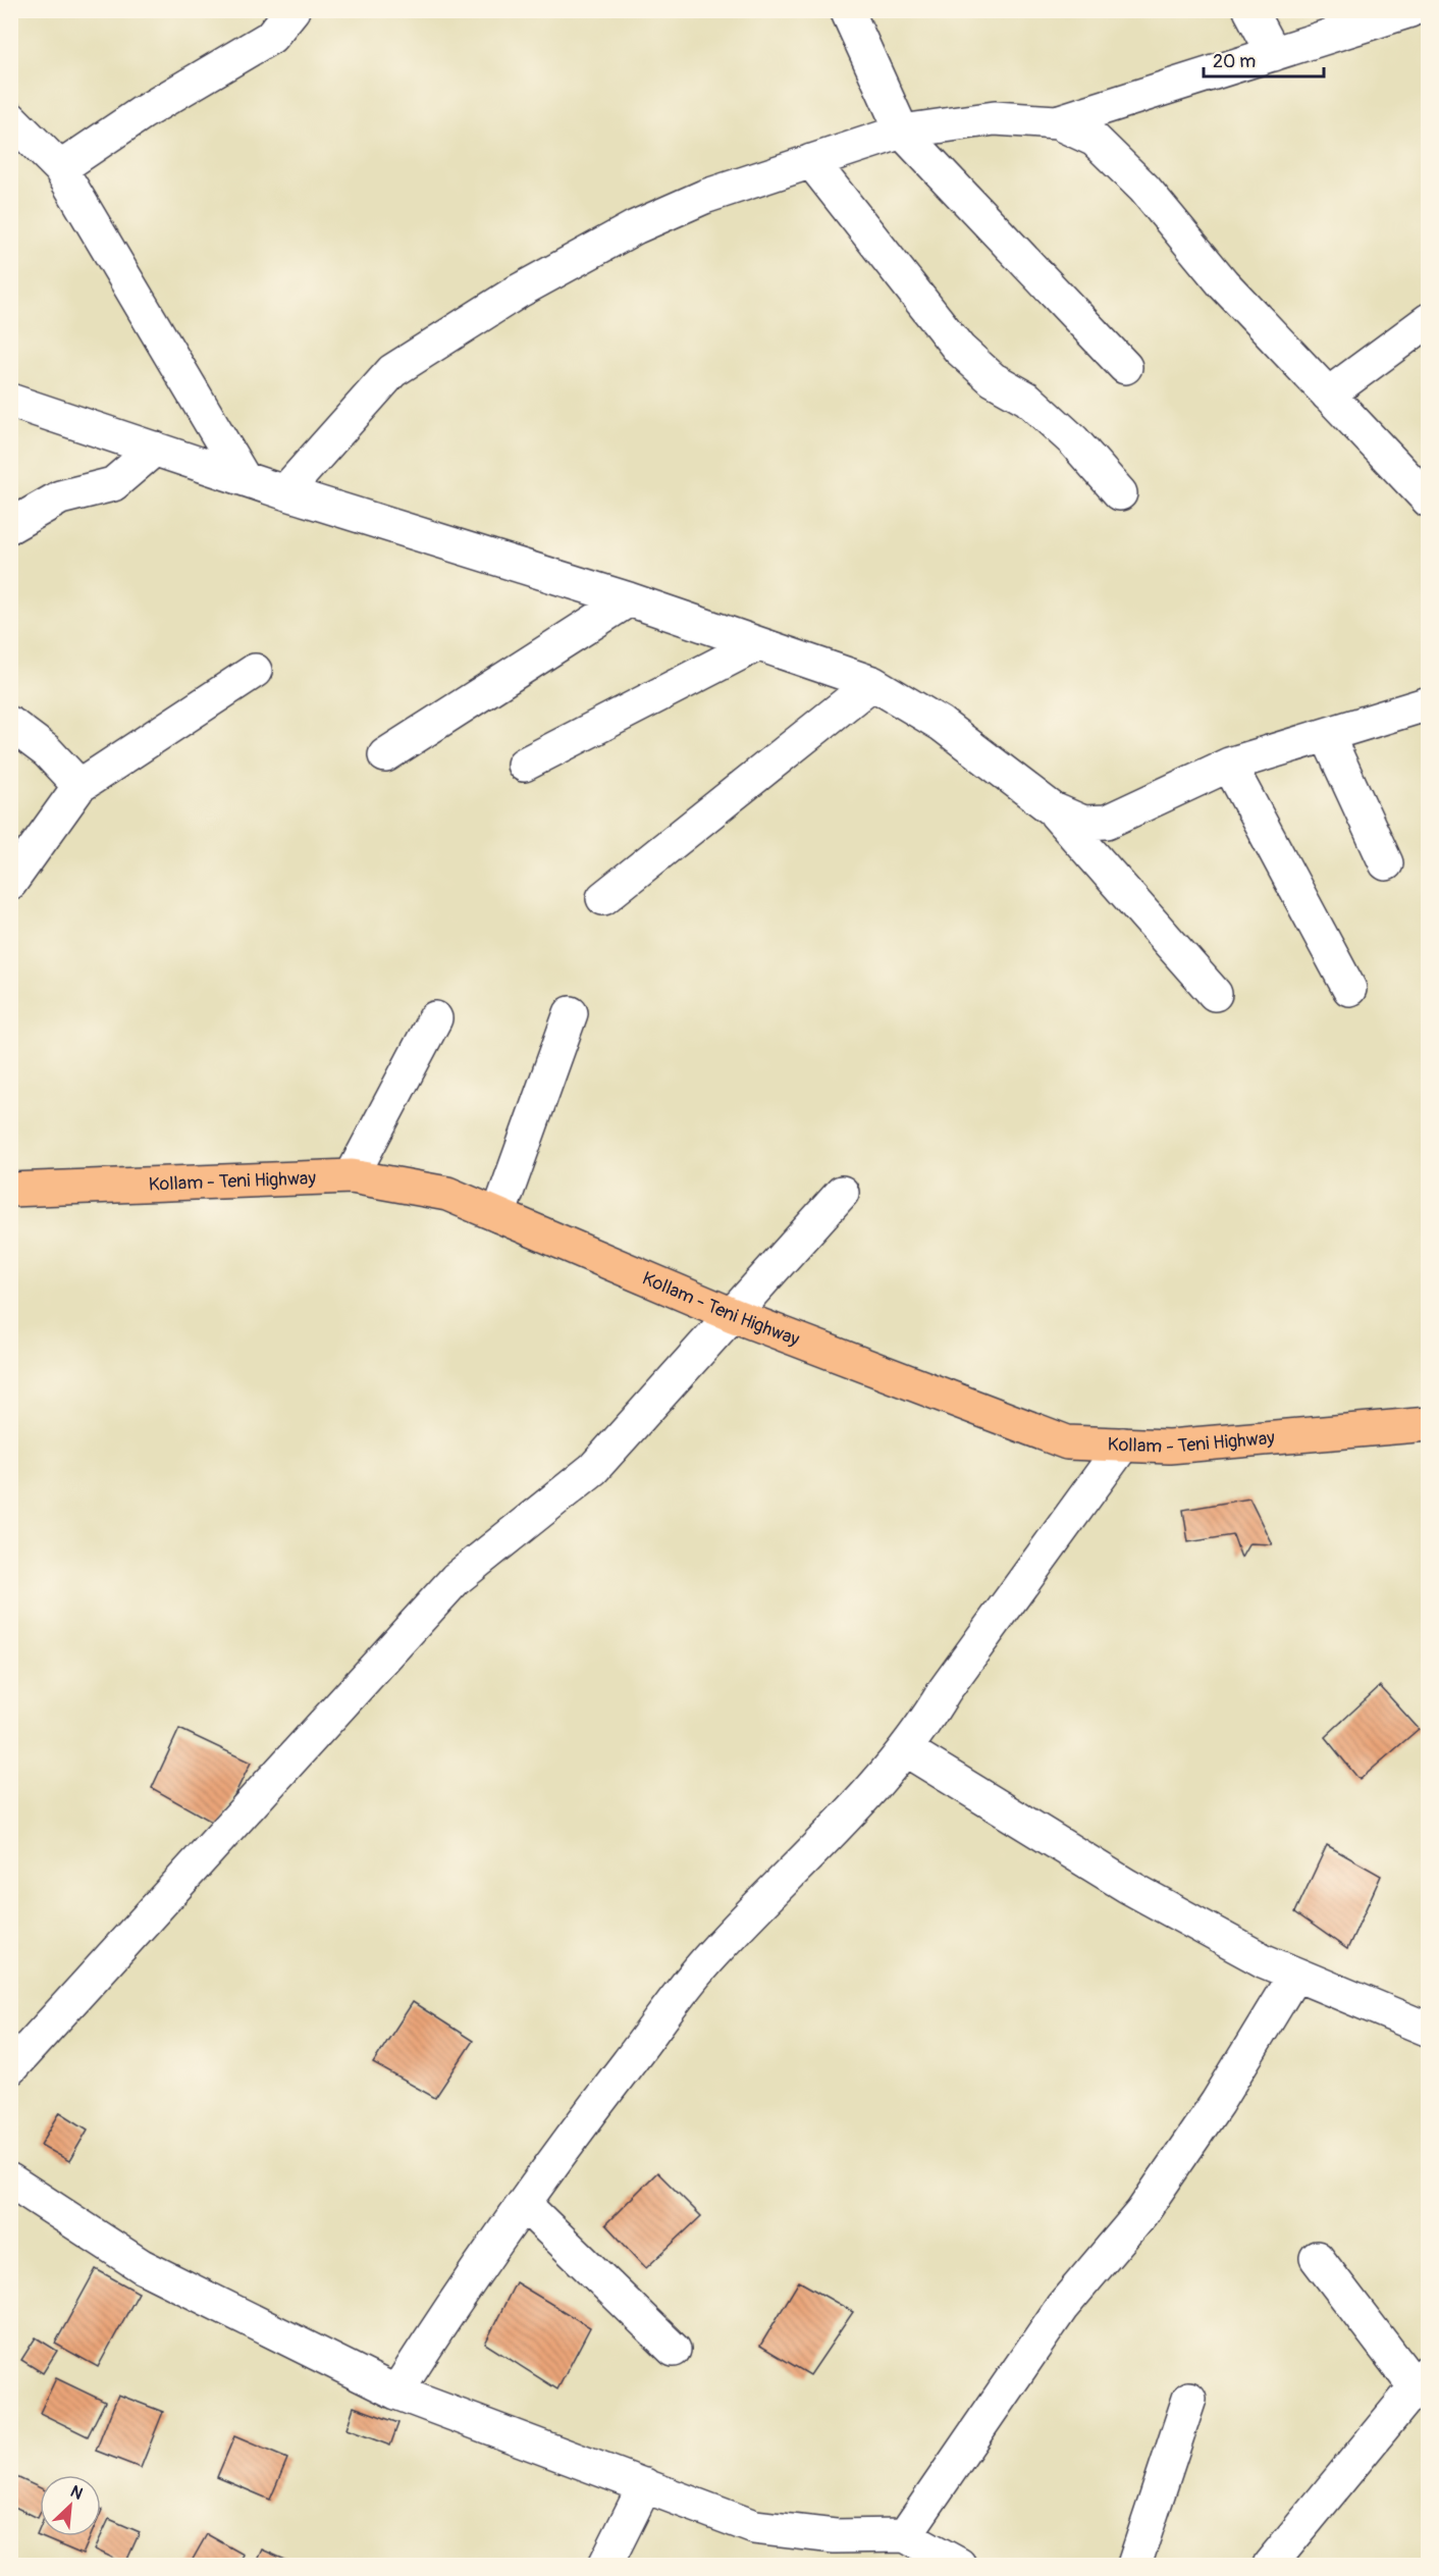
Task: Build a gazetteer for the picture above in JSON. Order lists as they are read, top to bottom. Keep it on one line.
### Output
{"streets":{"main road":["Kollam - Teni Highway"]},"scale_bar":"20 m","north":"top right"}
